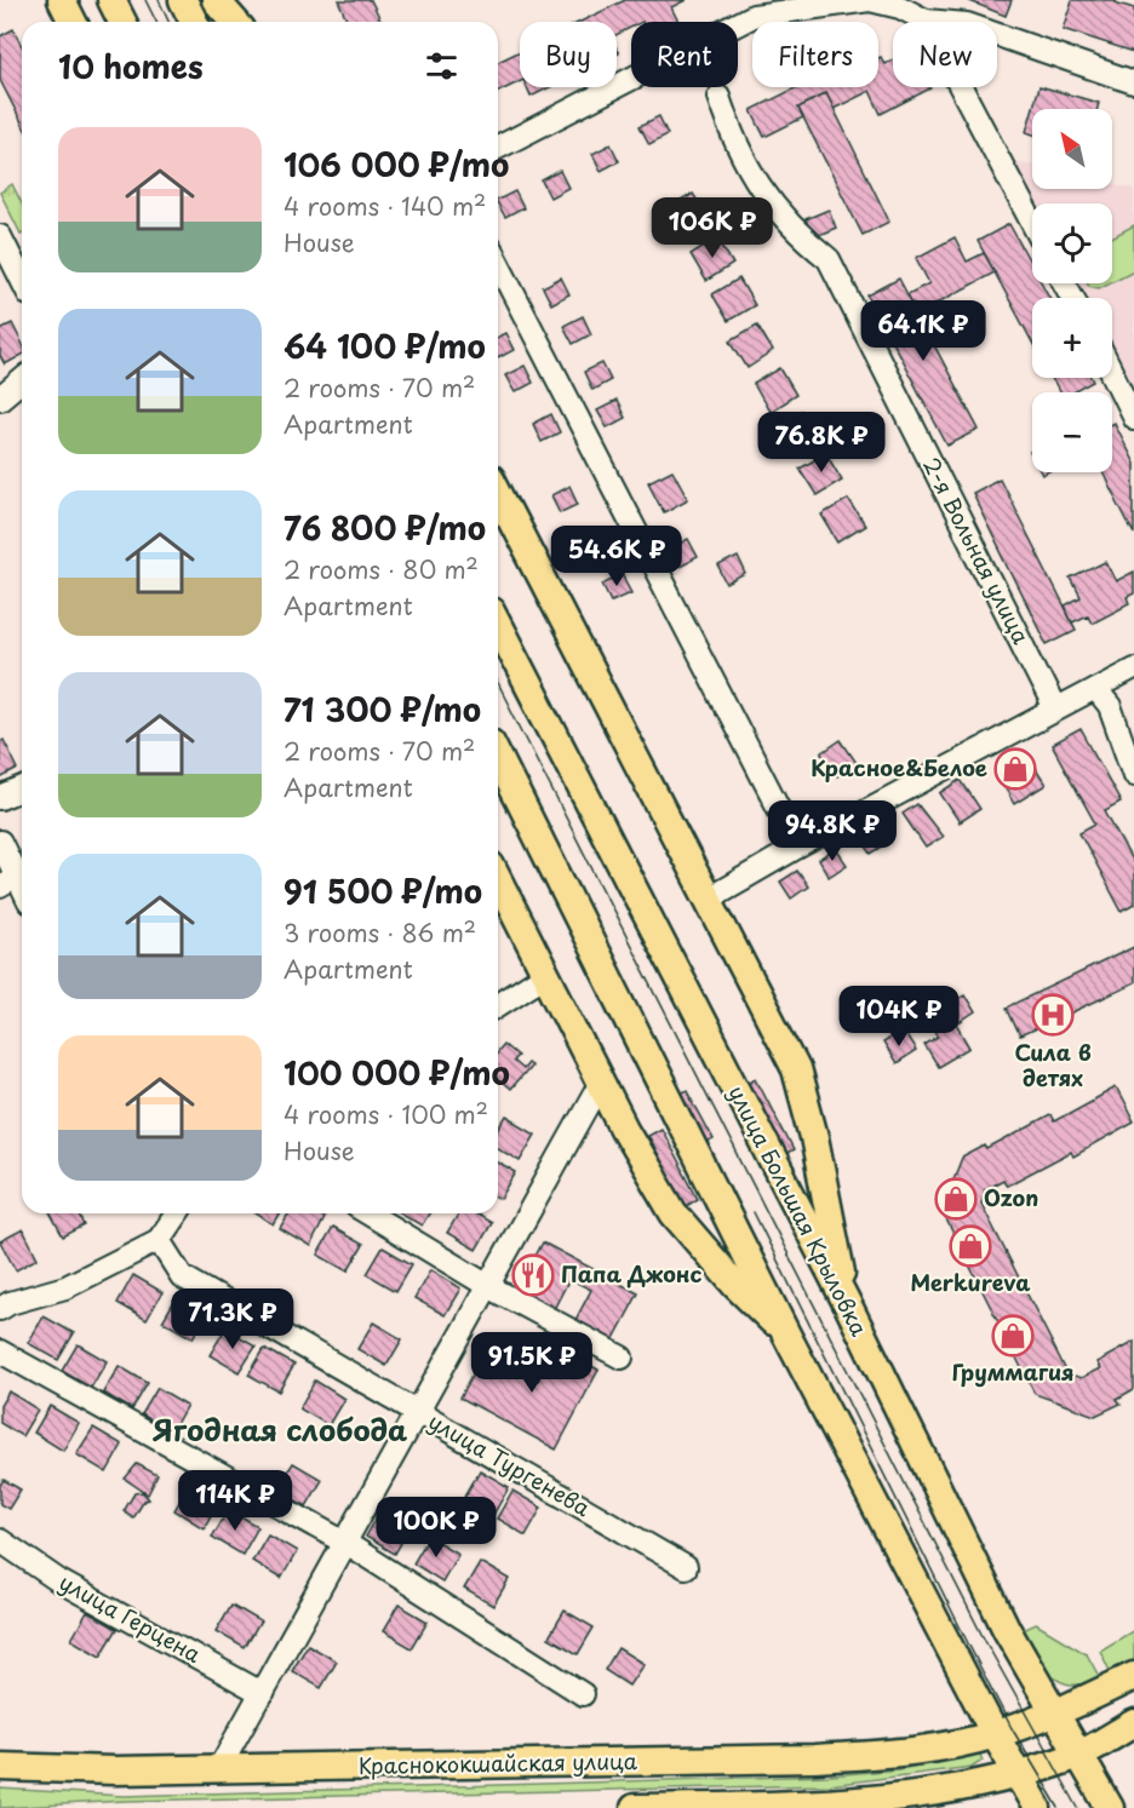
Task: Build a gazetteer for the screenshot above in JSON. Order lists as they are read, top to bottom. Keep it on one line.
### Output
{"streets":{"main road":["улица Большая Крыловка","Краснококшайская улица"],"street":["2-я Вольная улица","улица Тургенева","улица Герцена"]},"crossings":[["улица Большая Крыловка","Краснококшайская улица"]],"districts":["Ягодная слобода"],"places":{"shop":["Красное&Белое","Ozon","Merkureva","Груммагия"],"hospital":["Сила в детях"],"restaurant":["Папа Джонс"]},"north":"top left","page":{"chip":["Buy","Rent","Filters","New"],"heading":"10 homes","map_buttons":["+","−"],"list":[{"name":"106 000 ₽/mo","note":"4 rooms · 140 m² · House"},{"name":"64 100 ₽/mo","note":"2 rooms · 70 m² · Apartment"},{"name":"76 800 ₽/mo","note":"2 rooms · 80 m² · Apartment"},{"name":"71 300 ₽/mo","note":"2 rooms · 70 m² · Apartment"},{"name":"91 500 ₽/mo","note":"3 rooms · 86 m² · Apartment"},{"name":"100 000 ₽/mo","note":"4 rooms · 100 m² · House"}],"price":["106K ₽","64.1K ₽","76.8K ₽","54.6K ₽","94.8K ₽","104K ₽","71.3K ₽","91.5K ₽","114K ₽","100K ₽"]}}
